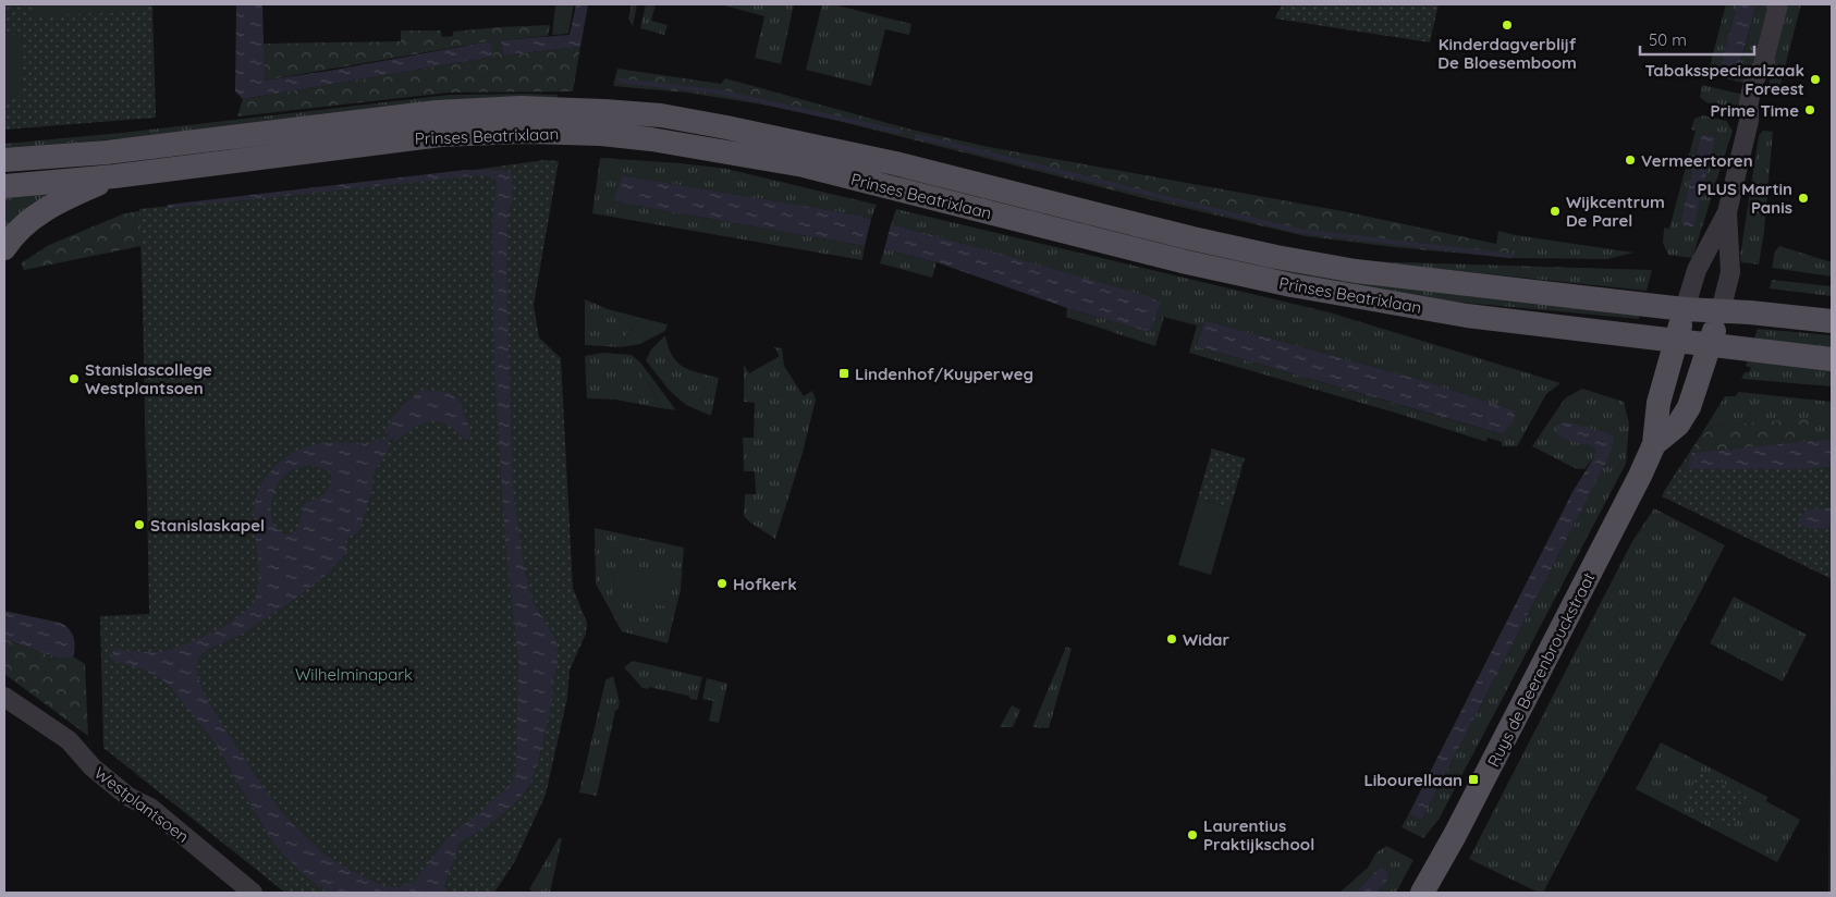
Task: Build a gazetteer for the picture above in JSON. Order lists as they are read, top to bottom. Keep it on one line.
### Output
{"streets":{"main road":["Prinses Beatrixlaan","Ruys de Beerenbrouckstraat"],"street":["Westplantsoen"]},"crossings":[["Prinses Beatrixlaan","Ruys de Beerenbrouckstraat"]],"parks":["Wilhelminapark"],"places":{"other":["Kinderdagverblijf De Bloesemboom","Tabaksspeciaalzaak Foreest","Prime Time","Vermeertoren","PLUS Martin Panis","Wijkcentrum De Parel","Stanislascollege Westplantsoen","Stanislaskapel","Hofkerk","Widar","Laurentius Praktijkschool"],"transit":["Lindenhof/Kuyperweg","Libourellaan"]},"scale_bar":"50 m"}
